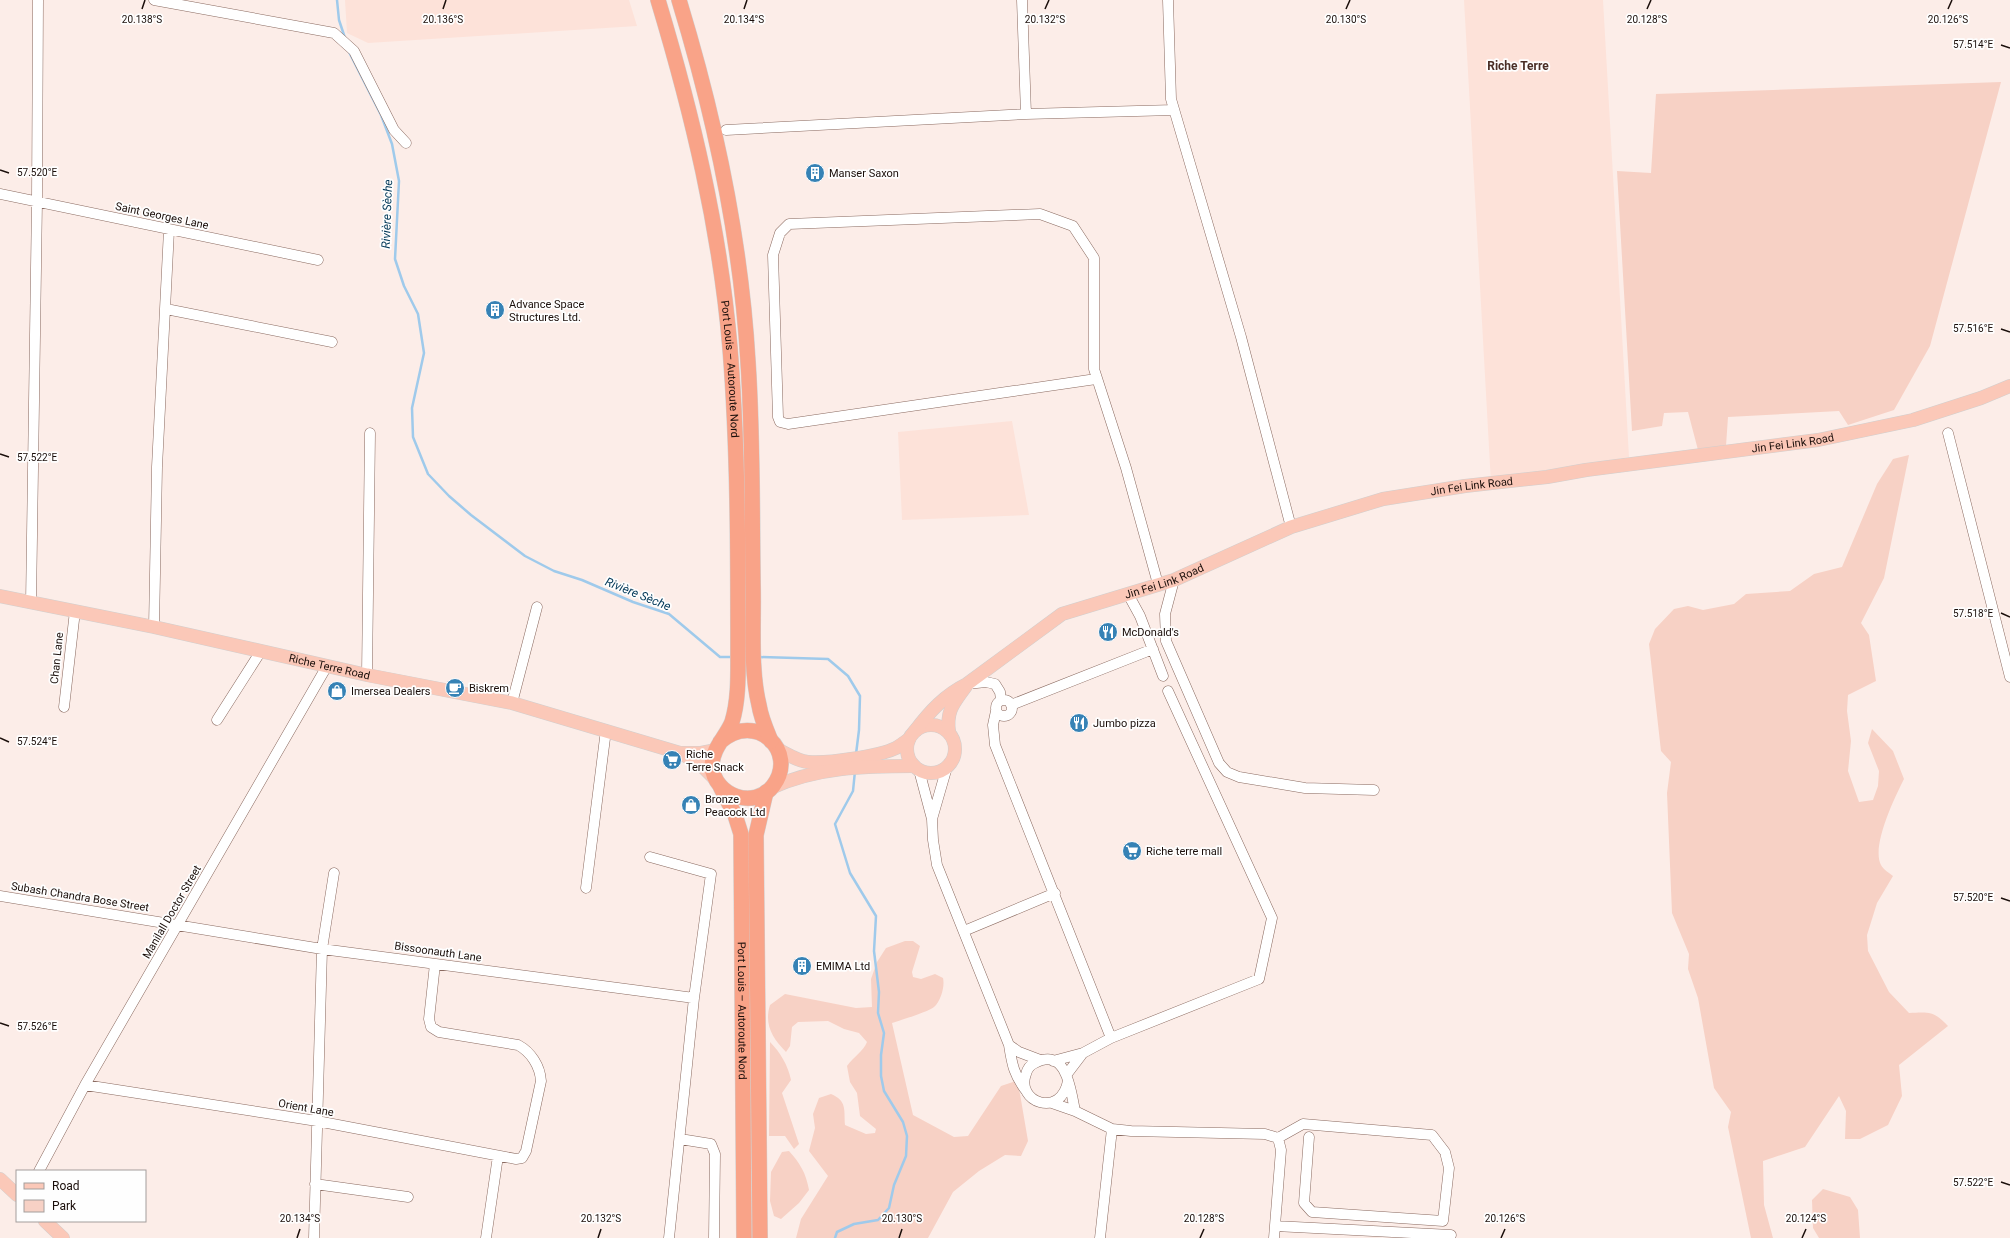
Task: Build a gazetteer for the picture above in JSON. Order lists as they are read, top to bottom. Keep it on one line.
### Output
{"streets":{"highway":["Port Louis – Autoroute Nord"],"main road":["Jin Fei Link Road","Riche Terre Road"],"street":["Saint Georges Lane","Chan Lane","Subash Chandra Bose Street","Manilall Doctor Street","Bissoonauth Lane","Orient Lane"]},"crossings":[["Chan Lane","Riche Terre Road"],["Riche Terre Road","Manilall Doctor Street"],["Subash Chandra Bose Street","Manilall Doctor Street"],["Subash Chandra Bose Street","Bissoonauth Lane"],["Manilall Doctor Street","Bissoonauth Lane"],["Manilall Doctor Street","Orient Lane"],["Bissoonauth Lane","Orient Lane"]],"districts":["Riche Terre"],"water":["Rivière Sèche"],"places":{"building":["Manser Saxon","Advance Space Structures Ltd.","EMIMA Ltd"],"restaurant":["McDonald's","Jumbo pizza"],"cafe":["Biskrem"],"shop":["Imersea Dealers","Bronze Peacock Ltd"],"supermarket":["Riche Terre Snack","Riche terre mall"]},"legend":["Road","Park"],"coordinates":["20.136°S","20.138°S","20.134°S","20.132°S","20.130°S","20.128°S","20.126°S","57.514°E","57.520°E","57.516°E","57.522°E","57.518°E","57.524°E","57.526°E","20.124°S"]}
